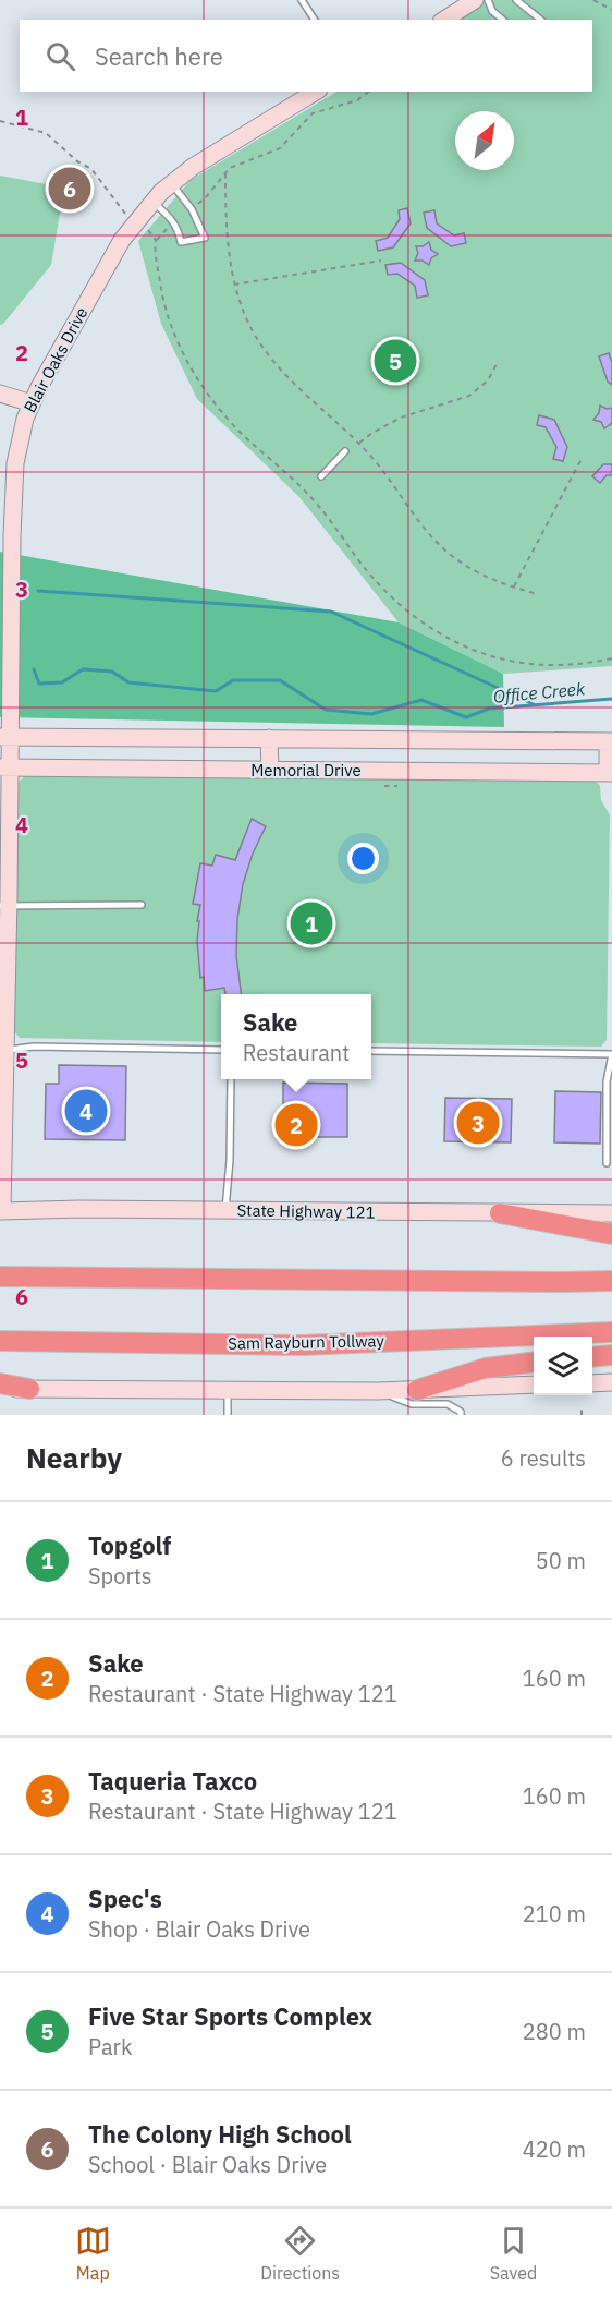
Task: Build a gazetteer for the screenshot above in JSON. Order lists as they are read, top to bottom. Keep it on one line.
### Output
{"streets":{"highway":["Sam Rayburn Tollway"],"street":["Blair Oaks Drive","Memorial Drive","State Highway 121"]},"crossings":[["Blair Oaks Drive","Memorial Drive"],["Blair Oaks Drive","State Highway 121"]],"water":["Office Creek"],"north":"top right","page":{"search":"Search here","pins":["6","5","1","4","3","2"],"popup":["Sake","Restaurant"],"heading":["Nearby","6 results"],"list":[{"mark":"1","name":"Topgolf","note":"Sports","value":"50 m"},{"mark":"2","name":"Sake","note":"Restaurant · State Highway 121","value":"160 m"},{"mark":"3","name":"Taqueria Taxco","note":"Restaurant · State Highway 121","value":"160 m"},{"mark":"4","name":"Spec's","note":"Shop · Blair Oaks Drive","value":"210 m"},{"mark":"5","name":"Five Star Sports Complex","note":"Park","value":"280 m"},{"mark":"6","name":"The Colony High School","note":"School · Blair Oaks Drive","value":"420 m"}],"nav":["Map","Directions","Saved"]},"grid":{"rows":["1","2","3","4","5","6"]}}
